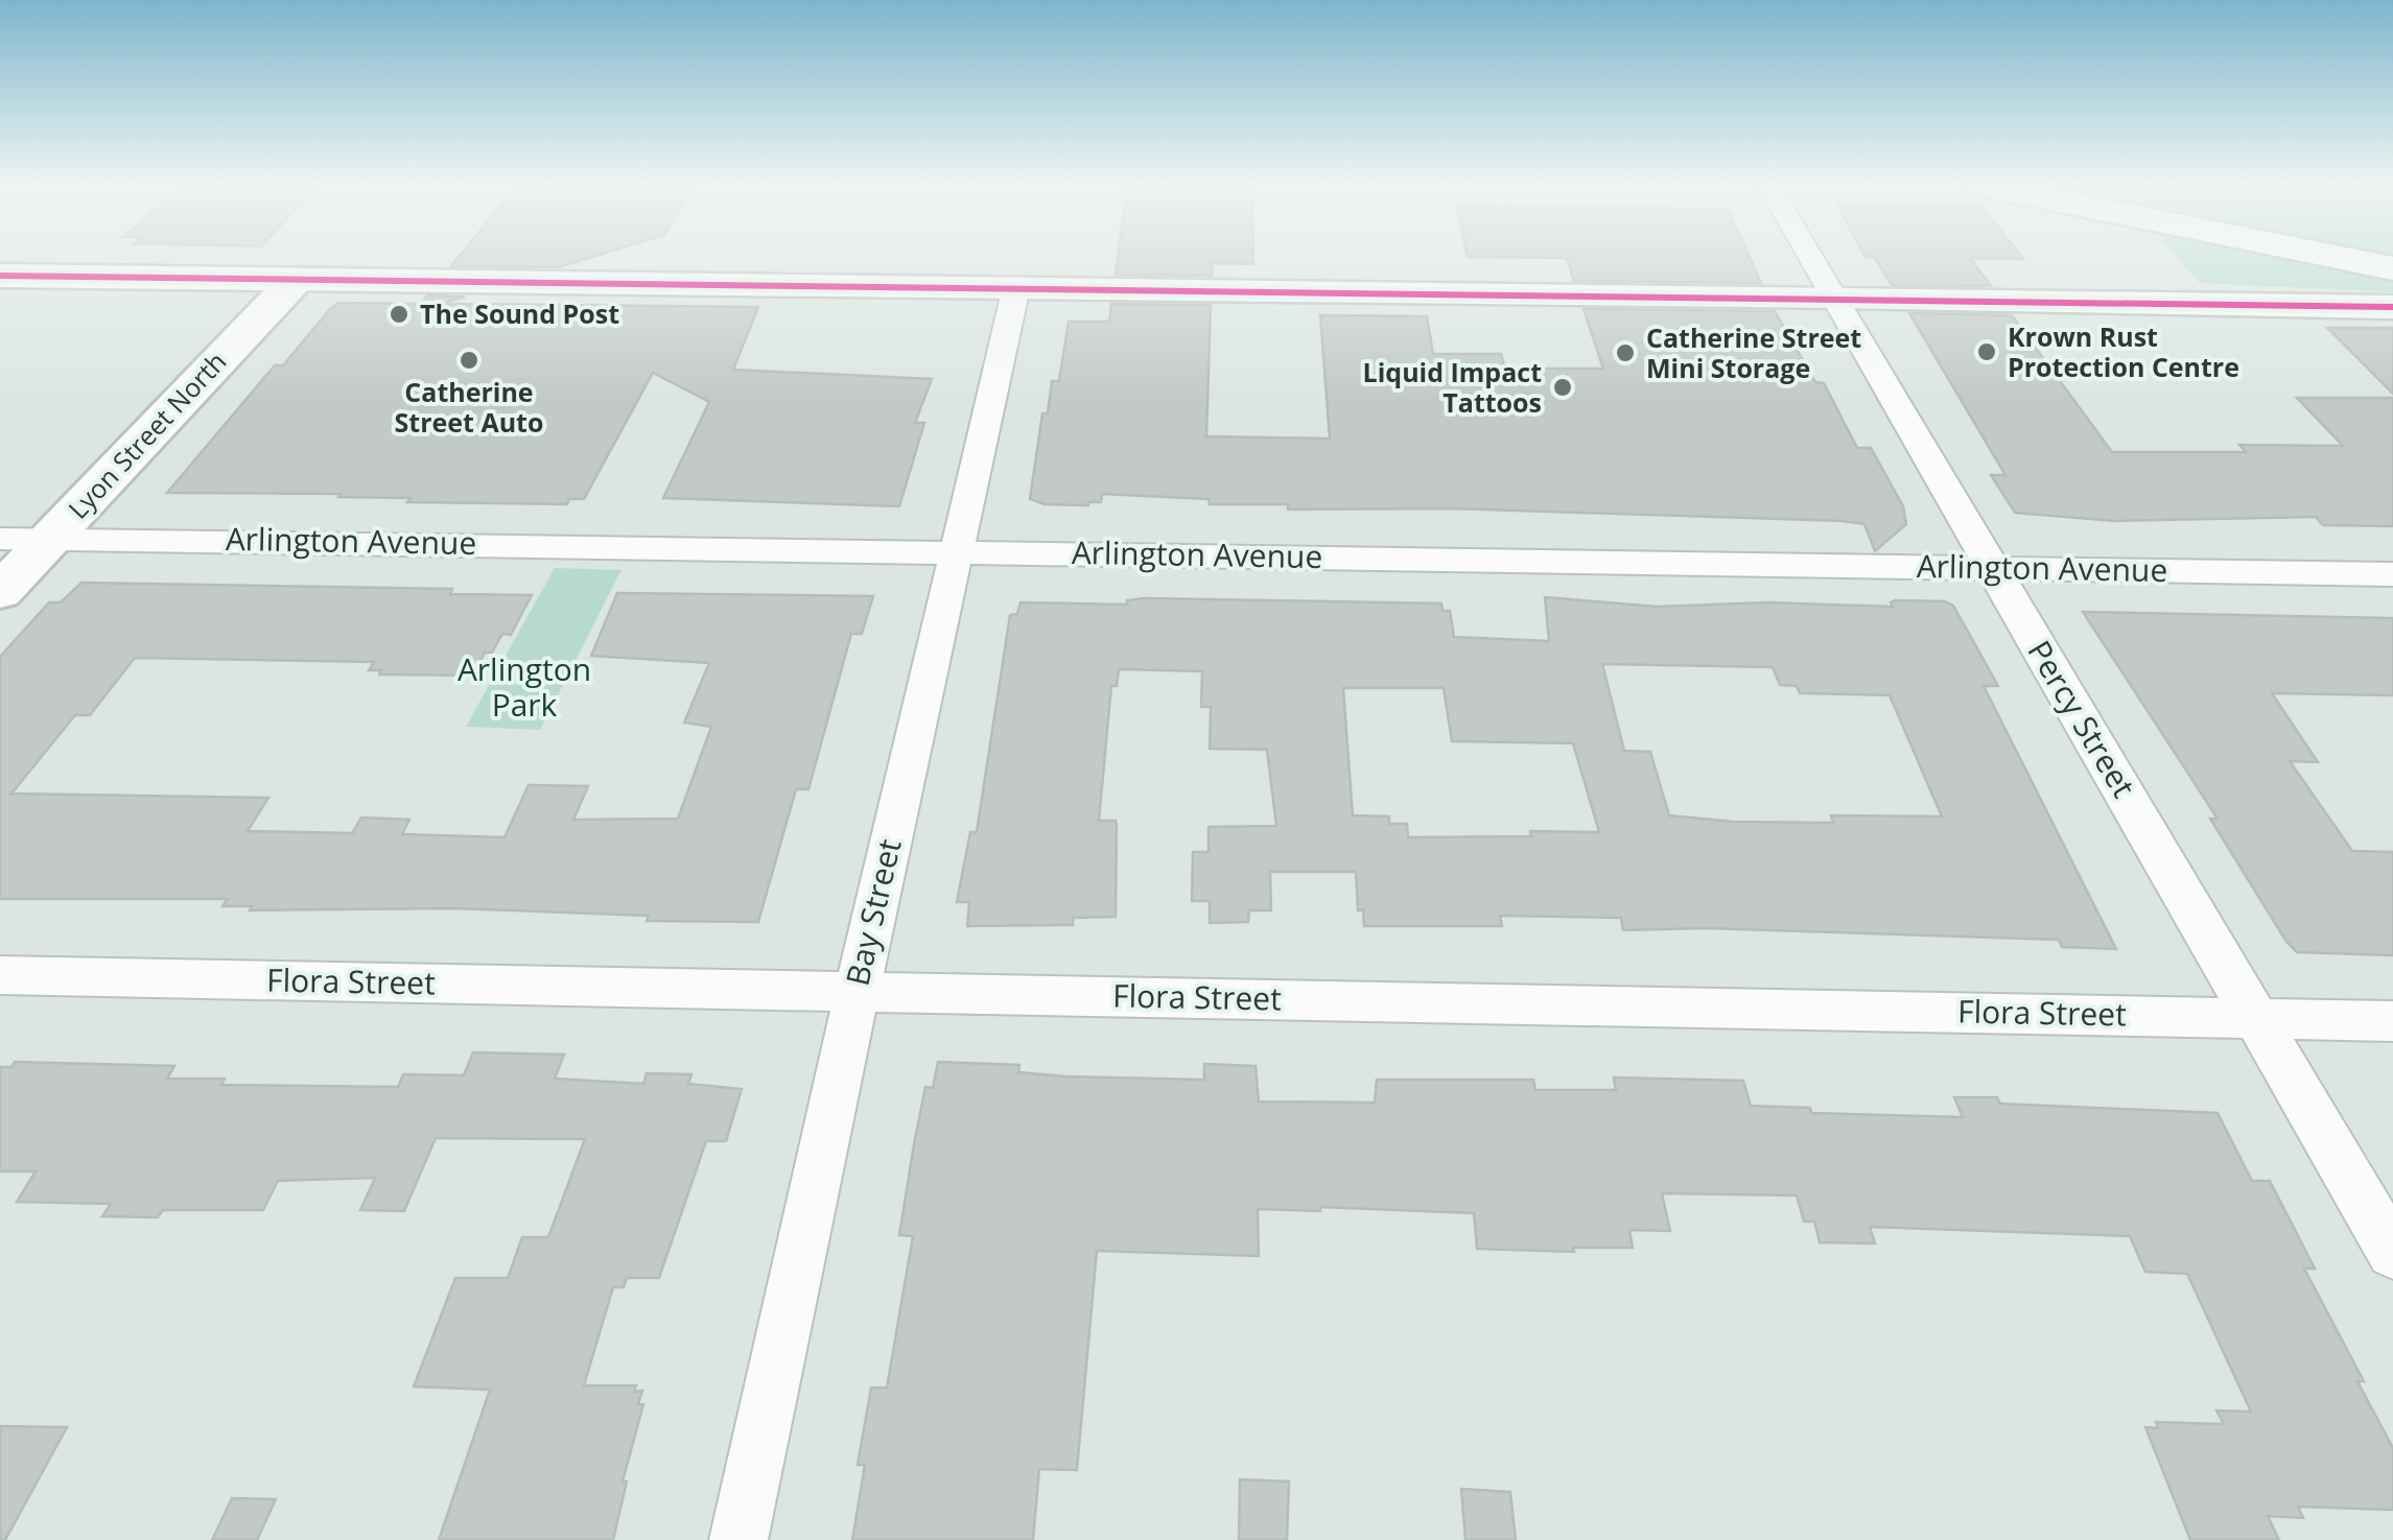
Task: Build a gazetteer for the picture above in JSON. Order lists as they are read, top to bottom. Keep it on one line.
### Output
{"streets":{"main road":["Lyon Street North"],"street":["Arlington Avenue","Percy Street","Bay Street","Flora Street"]},"crossings":[["Lyon Street North","Arlington Avenue"],["Arlington Avenue","Percy Street"],["Arlington Avenue","Bay Street"],["Percy Street","Flora Street"],["Bay Street","Flora Street"]],"parks":["Arlington Park"],"places":["The Sound Post","Krown Rust Protection Centre","Catherine Street Mini Storage","Catherine Street Auto","Liquid Impact Tattoos"]}
